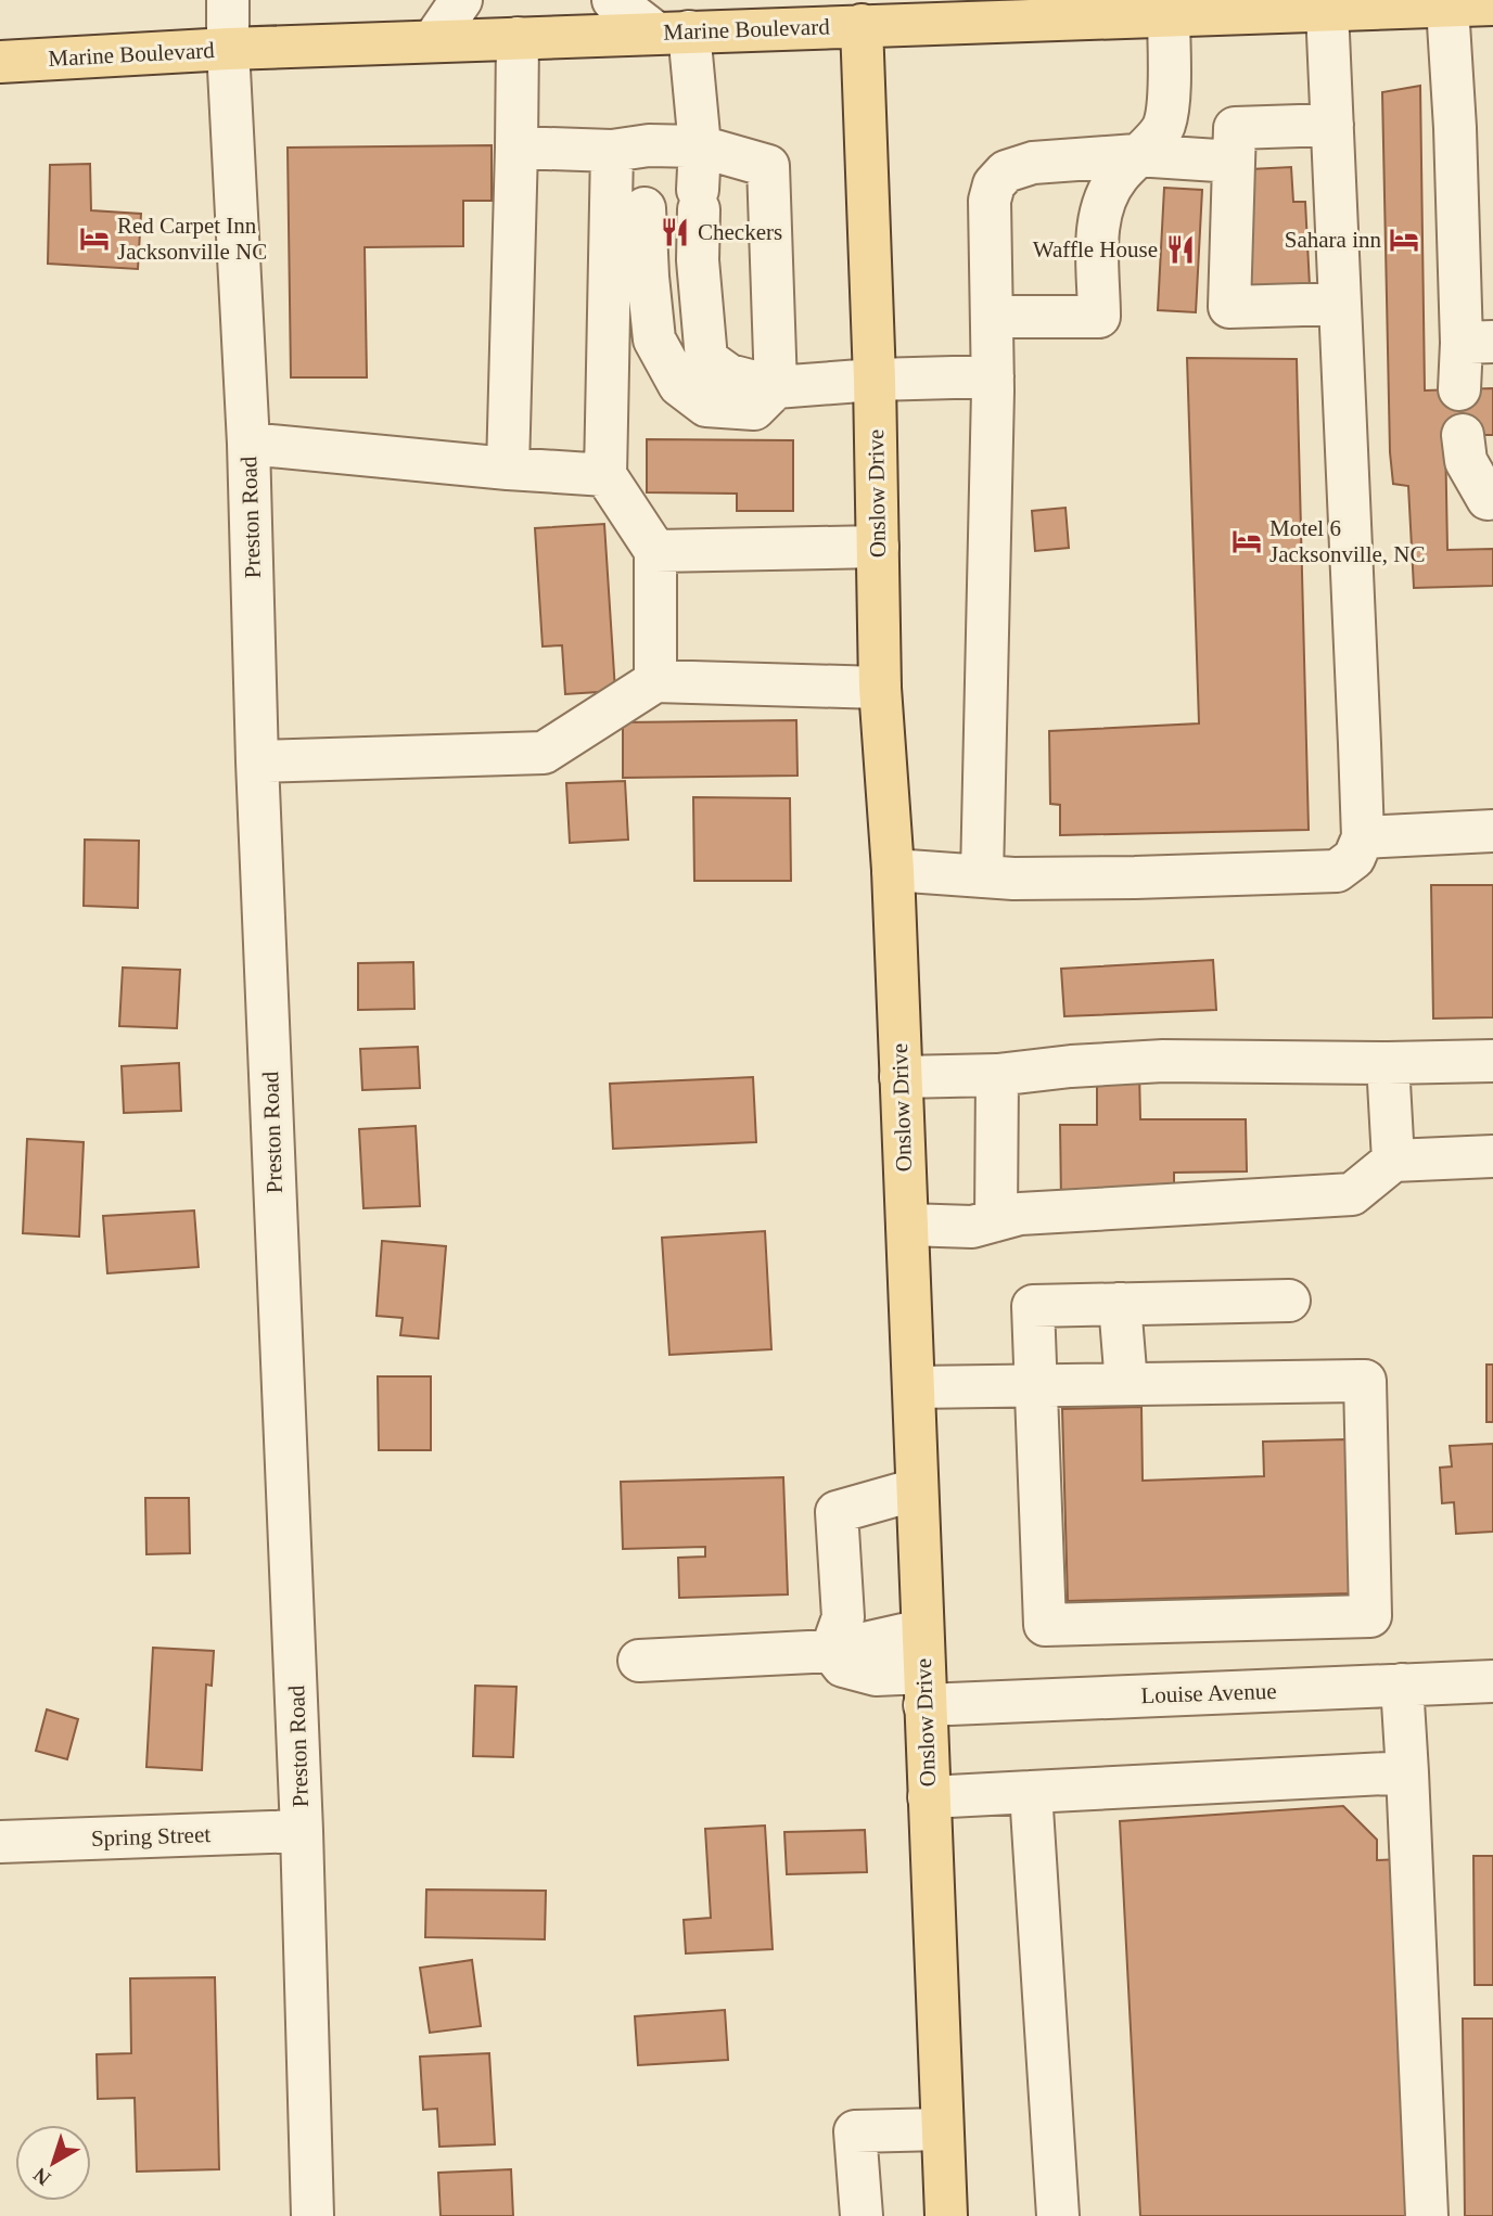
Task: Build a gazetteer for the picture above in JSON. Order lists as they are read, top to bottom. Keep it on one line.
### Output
{"streets":{"main road":["Marine Boulevard","Onslow Drive"],"street":["Preston Road","Louise Avenue","Spring Street"]},"crossings":[["Marine Boulevard","Onslow Drive"],["Marine Boulevard","Preston Road"],["Onslow Drive","Louise Avenue"],["Preston Road","Spring Street"]],"places":{"restaurant":["Checkers","Waffle House"],"hotel":["Red Carpet Inn Jacksonville NC","Sahara inn","Motel 6 Jacksonville, NC"]},"north":"bottom left"}
